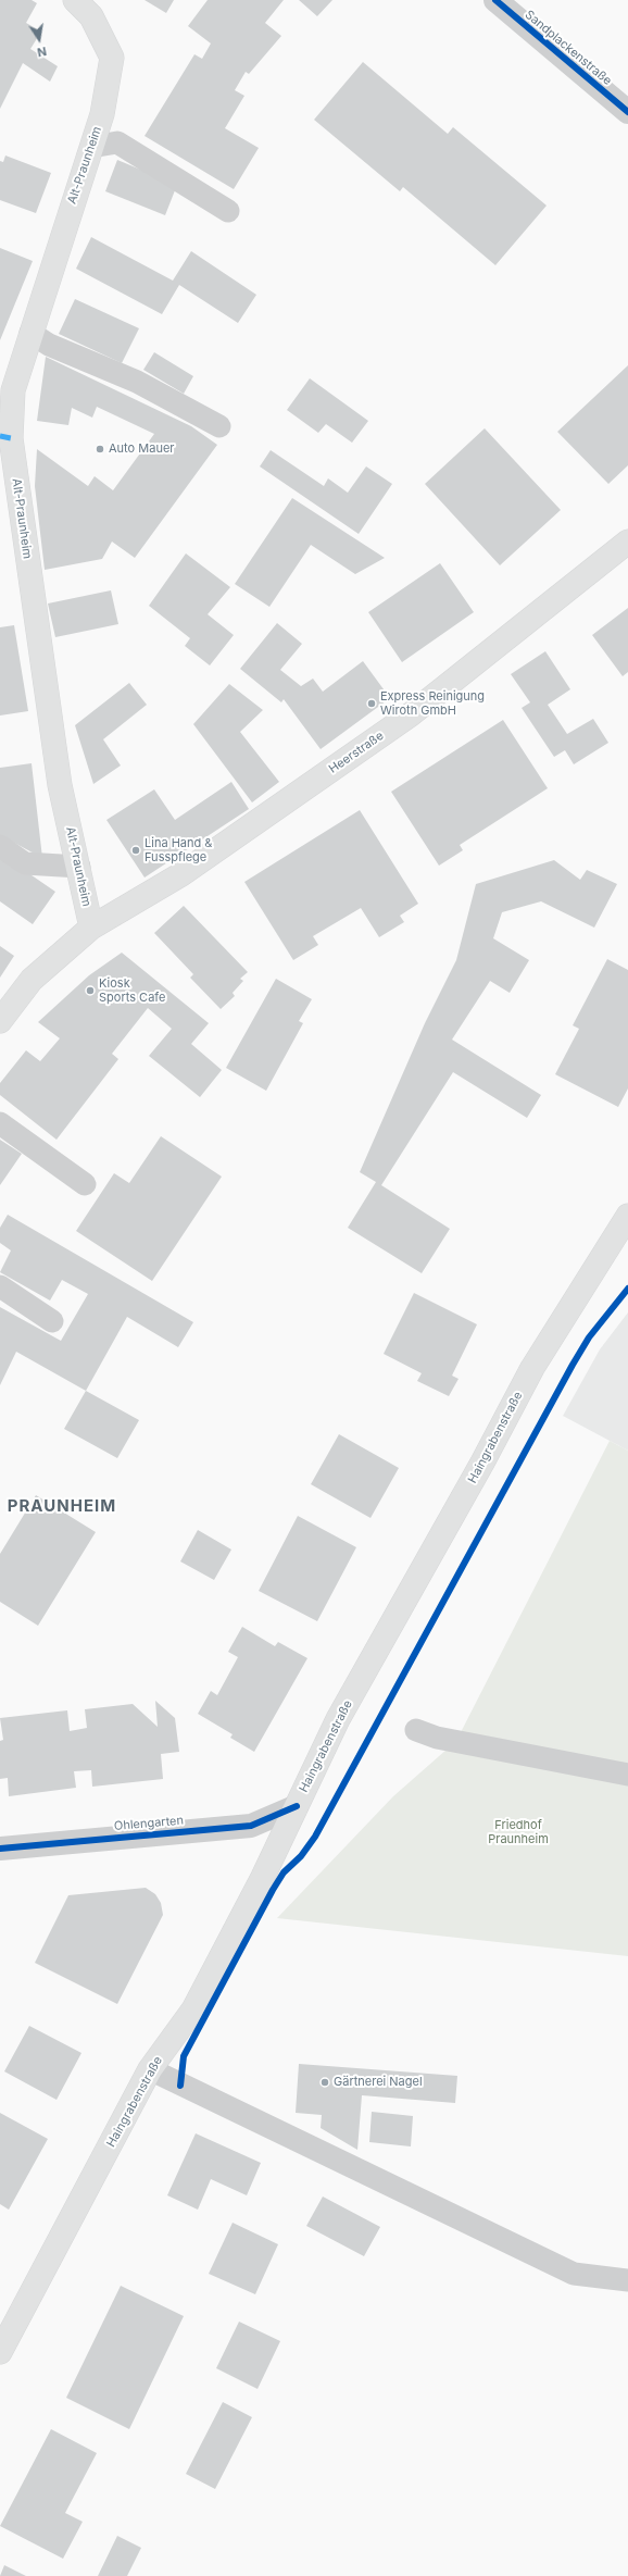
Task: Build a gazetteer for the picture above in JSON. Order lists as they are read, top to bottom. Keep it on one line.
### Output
{"streets":{"main road":["Alt-Praunheim","Heerstraße","Haingrabenstraße"],"street":["Sandplackenstraße","Ohlengarten"]},"crossings":[["Alt-Praunheim","Heerstraße"],["Haingrabenstraße","Ohlengarten"]],"districts":["PRAUNHEIM"],"parks":["Friedhof Praunheim"],"places":["Auto Mauer","Express Reinigung Wiroth GmbH","Lina Hand & Fusspflege","Kiosk Sports Cafe","Gärtnerei Nagel"],"north":"bottom"}
